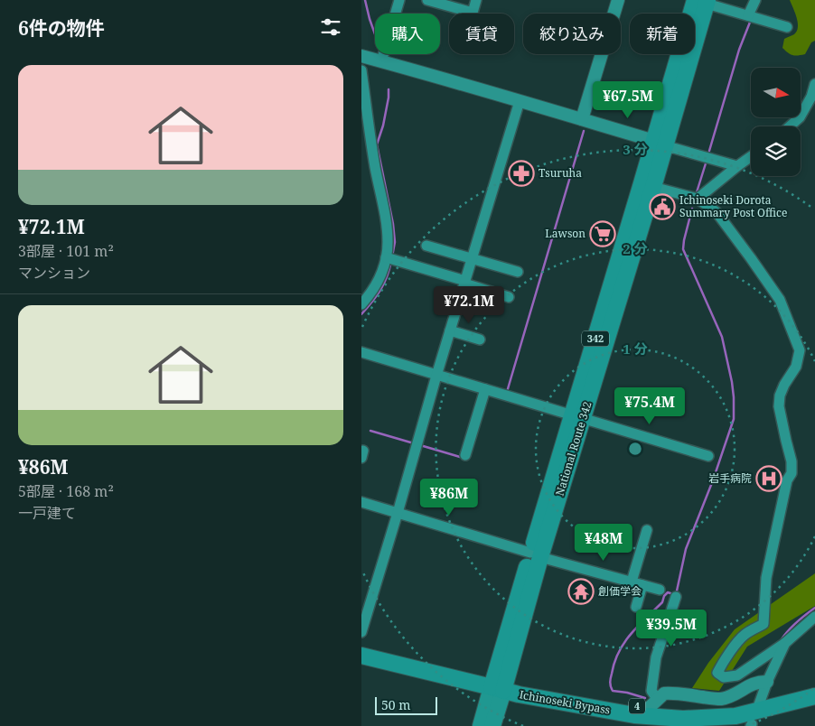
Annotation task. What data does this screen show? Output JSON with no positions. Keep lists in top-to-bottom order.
{
  "streets": {
    "highway": [
      "342",
      "National Route 342",
      "Ichinoseki Bypass",
      "4"
    ]
  },
  "crossings": [
    ["National Route 342", "Ichinoseki Bypass"]
  ],
  "places": {
    "pharmacy": ["Tsuruha"],
    "public building": ["Ichinoseki Dorota Summary Post Office"],
    "supermarket": ["Lawson"],
    "hospital": ["岩手病院"],
    "temple": ["創価学会"]
  },
  "scale_bar": "50 m",
  "north": "right",
  "page": {
    "heading": "6件の物件",
    "chip": [
      "購入",
      "賃貸",
      "絞り込み",
      "新着"
    ],
    "list": [
      {
        "name": "¥72.1M",
        "note": "3部屋 · 101 m² · マンション"
      },
      {
        "name": "¥86M",
        "note": "5部屋 · 168 m² · 一戸建て"
      }
    ],
    "price": [
      "¥67.5M",
      "¥72.1M",
      "¥75.4M",
      "¥86M",
      "¥48M",
      "¥39.5M"
    ],
    "scale": "50 m"
  },
  "rings": ["3 分", "2 分", "1 分"]
}
